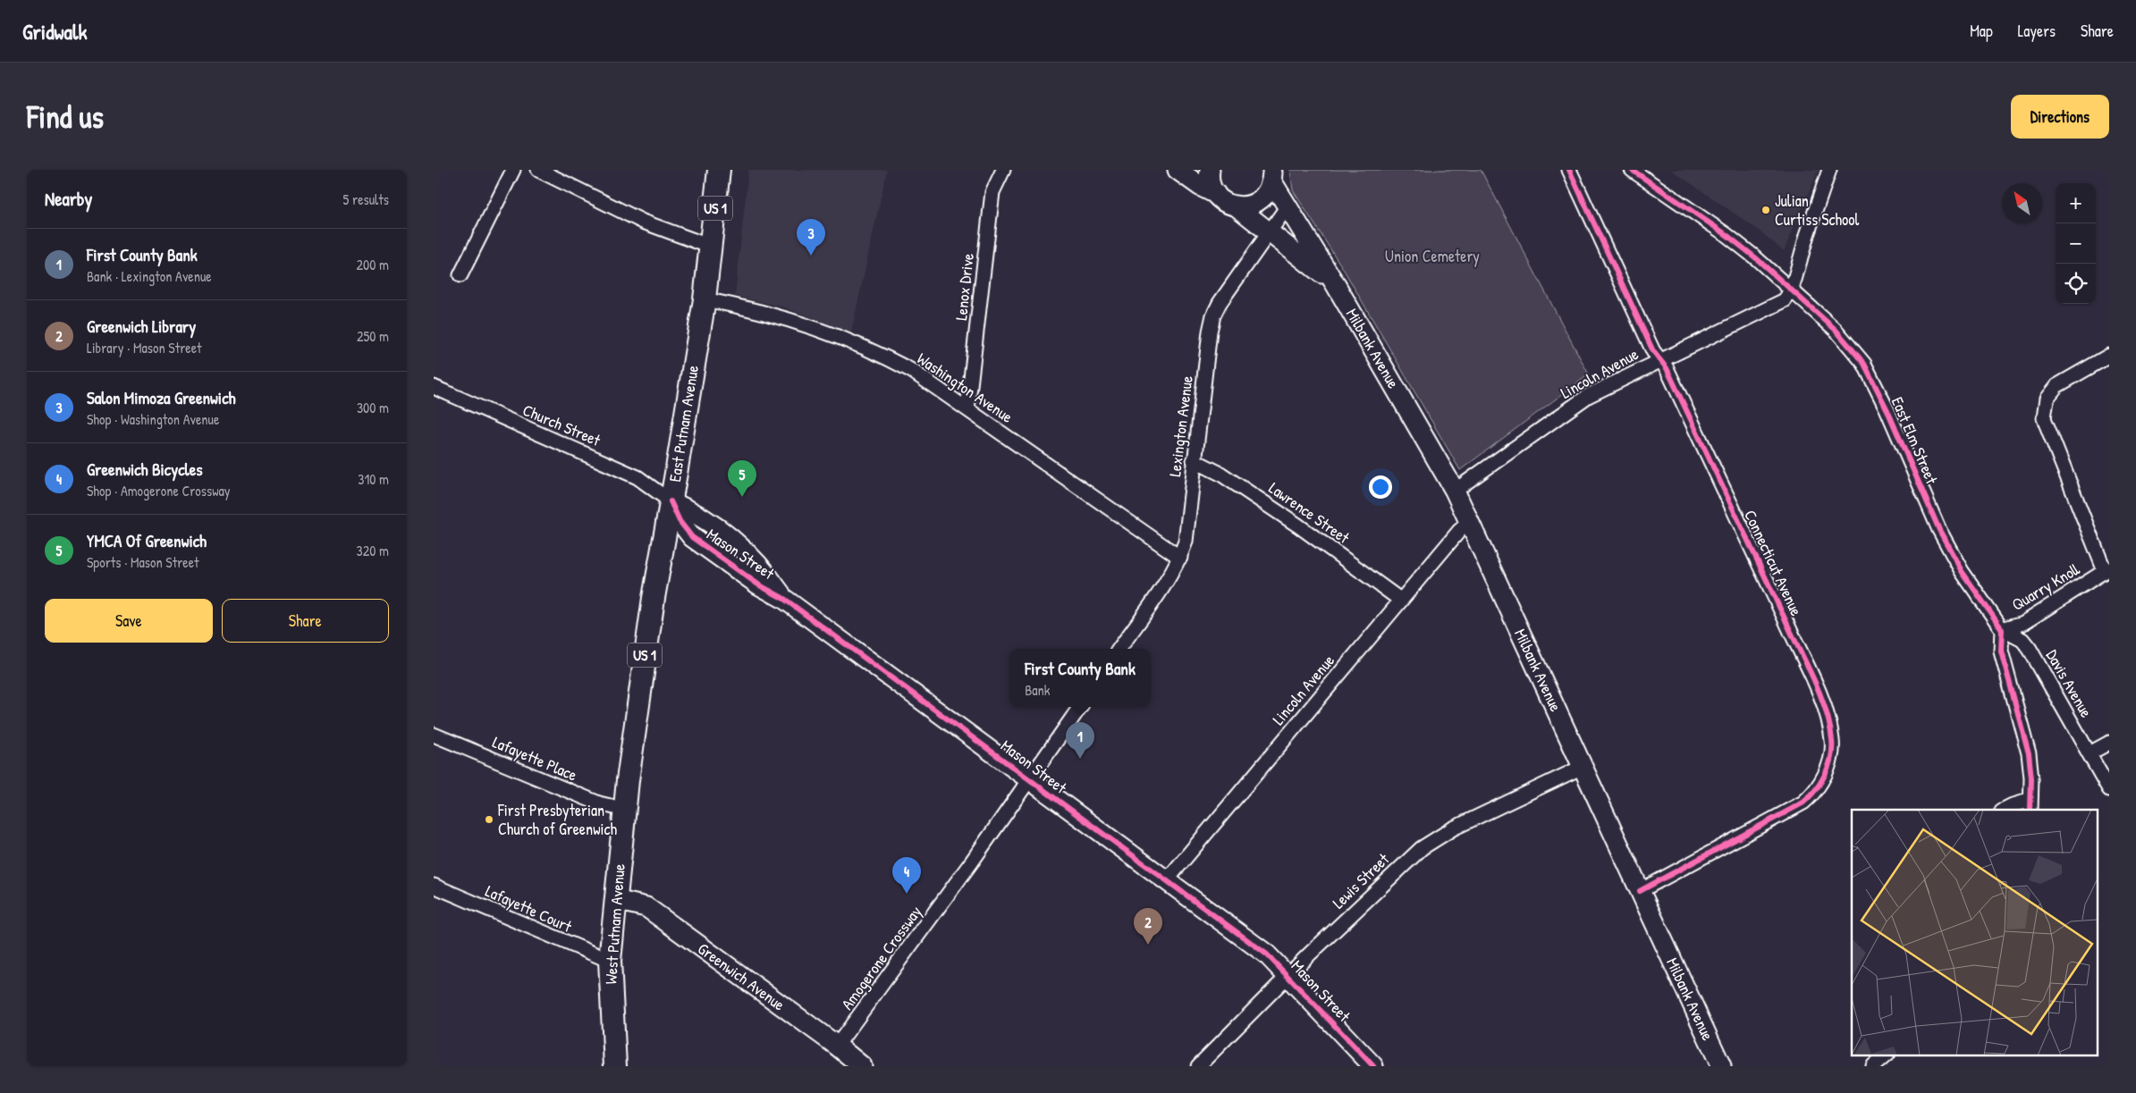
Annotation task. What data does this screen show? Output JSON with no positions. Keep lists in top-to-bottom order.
{
  "streets": {
    "main road": [
      "US 1",
      "Milbank Avenue",
      "East Putnam Avenue",
      "Mason Street",
      "West Putnam Avenue",
      "Greenwich Avenue"
    ],
    "street": [
      "Lenox Drive",
      "Lincoln Avenue",
      "Washington Avenue",
      "Church Street",
      "Lexington Avenue",
      "East Elm Street",
      "Lawrence Street",
      "Connecticut Avenue",
      "Quarry Knoll",
      "Davis Avenue",
      "Lafayette Place",
      "Lewis Street",
      "Lafayette Court",
      "Amogerone Crossway"
    ]
  },
  "crossings": [
    ["Lenox Drive", "Washington Avenue"],
    ["Milbank Avenue", "Lincoln Avenue"],
    ["Milbank Avenue", "Lexington Avenue"],
    ["Milbank Avenue", "Connecticut Avenue"],
    ["Milbank Avenue", "Lewis Street"],
    ["Lincoln Avenue", "East Elm Street"],
    ["Lincoln Avenue", "Lawrence Street"],
    ["Lincoln Avenue", "Mason Street"],
    ["Lincoln Avenue", "Connecticut Avenue"],
    ["Washington Avenue", "East Putnam Avenue"],
    ["Washington Avenue", "Lexington Avenue"],
    ["East Putnam Avenue", "Church Street"],
    ["East Putnam Avenue", "Mason Street"],
    ["East Putnam Avenue", "Lafayette Place"],
    ["East Putnam Avenue", "West Putnam Avenue"],
    ["Church Street", "Mason Street"],
    ["Lexington Avenue", "Lawrence Street"],
    ["East Elm Street", "Quarry Knoll"],
    ["East Elm Street", "Davis Avenue"],
    ["Mason Street", "Lewis Street"],
    ["Mason Street", "Amogerone Crossway"],
    ["Quarry Knoll", "Davis Avenue"],
    ["Lafayette Place", "West Putnam Avenue"],
    ["Lafayette Court", "West Putnam Avenue"],
    ["West Putnam Avenue", "Greenwich Avenue"],
    ["Amogerone Crossway", "Greenwich Avenue"]
  ],
  "parks": ["Union Cemetery"],
  "places": ["Julian Curtiss School", "First Presbyterian Church of Greenwich"],
  "north": "top left",
  "page": {
    "header": "Gridwalk",
    "nav": ["Map", "Layers", "Share"],
    "buttons": [
      "Directions",
      ["Save", "Share"]
    ],
    "title": "Find us",
    "heading": ["Nearby", "5 results"],
    "map_buttons": ["+", "−"],
    "pins": [
      "3",
      "5",
      "1",
      "4",
      "2"
    ],
    "list": [
      {
        "mark": "1",
        "name": "First County Bank",
        "note": "Bank · Lexington Avenue",
        "value": "200 m"
      },
      {
        "mark": "2",
        "name": "Greenwich Library",
        "note": "Library · Mason Street",
        "value": "250 m"
      },
      {
        "mark": "3",
        "name": "Salon Mimoza Greenwich",
        "note": "Shop · Washington Avenue",
        "value": "300 m"
      },
      {
        "mark": "4",
        "name": "Greenwich Bicycles",
        "note": "Shop · Amogerone Crossway",
        "value": "310 m"
      },
      {
        "mark": "5",
        "name": "YMCA Of Greenwich",
        "note": "Sports · Mason Street",
        "value": "320 m"
      }
    ],
    "popup": ["First County Bank", "Bank"]
  }
}
